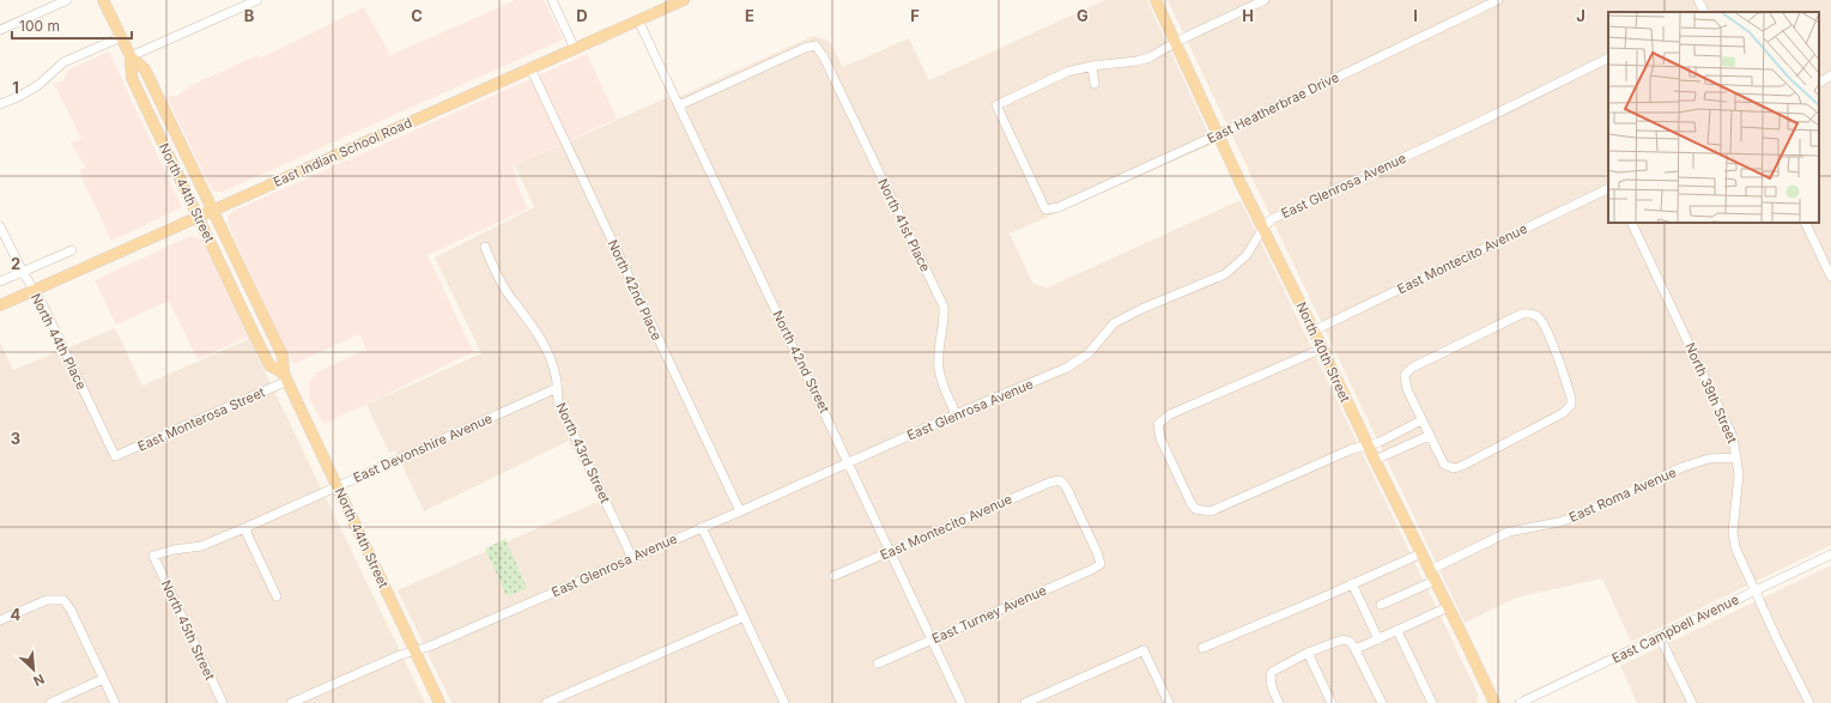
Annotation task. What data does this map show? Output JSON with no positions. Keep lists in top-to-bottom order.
{
  "streets": {
    "main road": ["East Indian School Road", "North 44th Street", "North 40th Street"],
    "street": [
      "East Heatherbrae Drive",
      "East Glenrosa Avenue",
      "North 41st Place",
      "East Montecito Avenue",
      "North 42nd Place",
      "North 44th Place",
      "North 42nd Street",
      "North 39th Street",
      "East Monterosa Street",
      "East Devonshire Avenue",
      "North 43rd Street",
      "East Roma Avenue",
      "East Turney Avenue",
      "East Campbell Avenue",
      "North 45th Street"
    ]
  },
  "crossings": [
    ["East Heatherbrae Drive", "North 40th Street"],
    ["East Indian School Road", "North 44th Street"],
    ["East Indian School Road", "North 42nd Place"],
    ["East Indian School Road", "North 44th Place"],
    ["East Indian School Road", "North 42nd Street"],
    ["East Glenrosa Avenue", "North 44th Street"],
    ["East Glenrosa Avenue", "North 41st Place"],
    ["East Glenrosa Avenue", "North 42nd Place"],
    ["East Glenrosa Avenue", "North 40th Street"],
    ["East Glenrosa Avenue", "North 42nd Street"],
    ["East Glenrosa Avenue", "North 43rd Street"],
    ["North 44th Street", "East Monterosa Street"],
    ["North 44th Street", "East Devonshire Avenue"],
    ["North 41st Place", "North 42nd Street"],
    ["East Montecito Avenue", "North 40th Street"],
    ["East Montecito Avenue", "North 42nd Street"],
    ["East Montecito Avenue", "East Turney Avenue"],
    ["North 44th Place", "East Monterosa Street"],
    ["North 40th Street", "East Roma Avenue"],
    ["North 42nd Street", "East Turney Avenue"],
    ["North 39th Street", "East Roma Avenue"],
    ["North 39th Street", "East Campbell Avenue"],
    ["East Devonshire Avenue", "North 43rd Street"],
    ["East Devonshire Avenue", "North 45th Street"]
  ],
  "scale_bar": "100 m",
  "north": "bottom right",
  "grid": {
    "columns": [
      "B",
      "C",
      "D",
      "E",
      "F",
      "G",
      "H",
      "I",
      "J"
    ],
    "rows": [
      "1",
      "2",
      "3",
      "4"
    ]
  }
}
